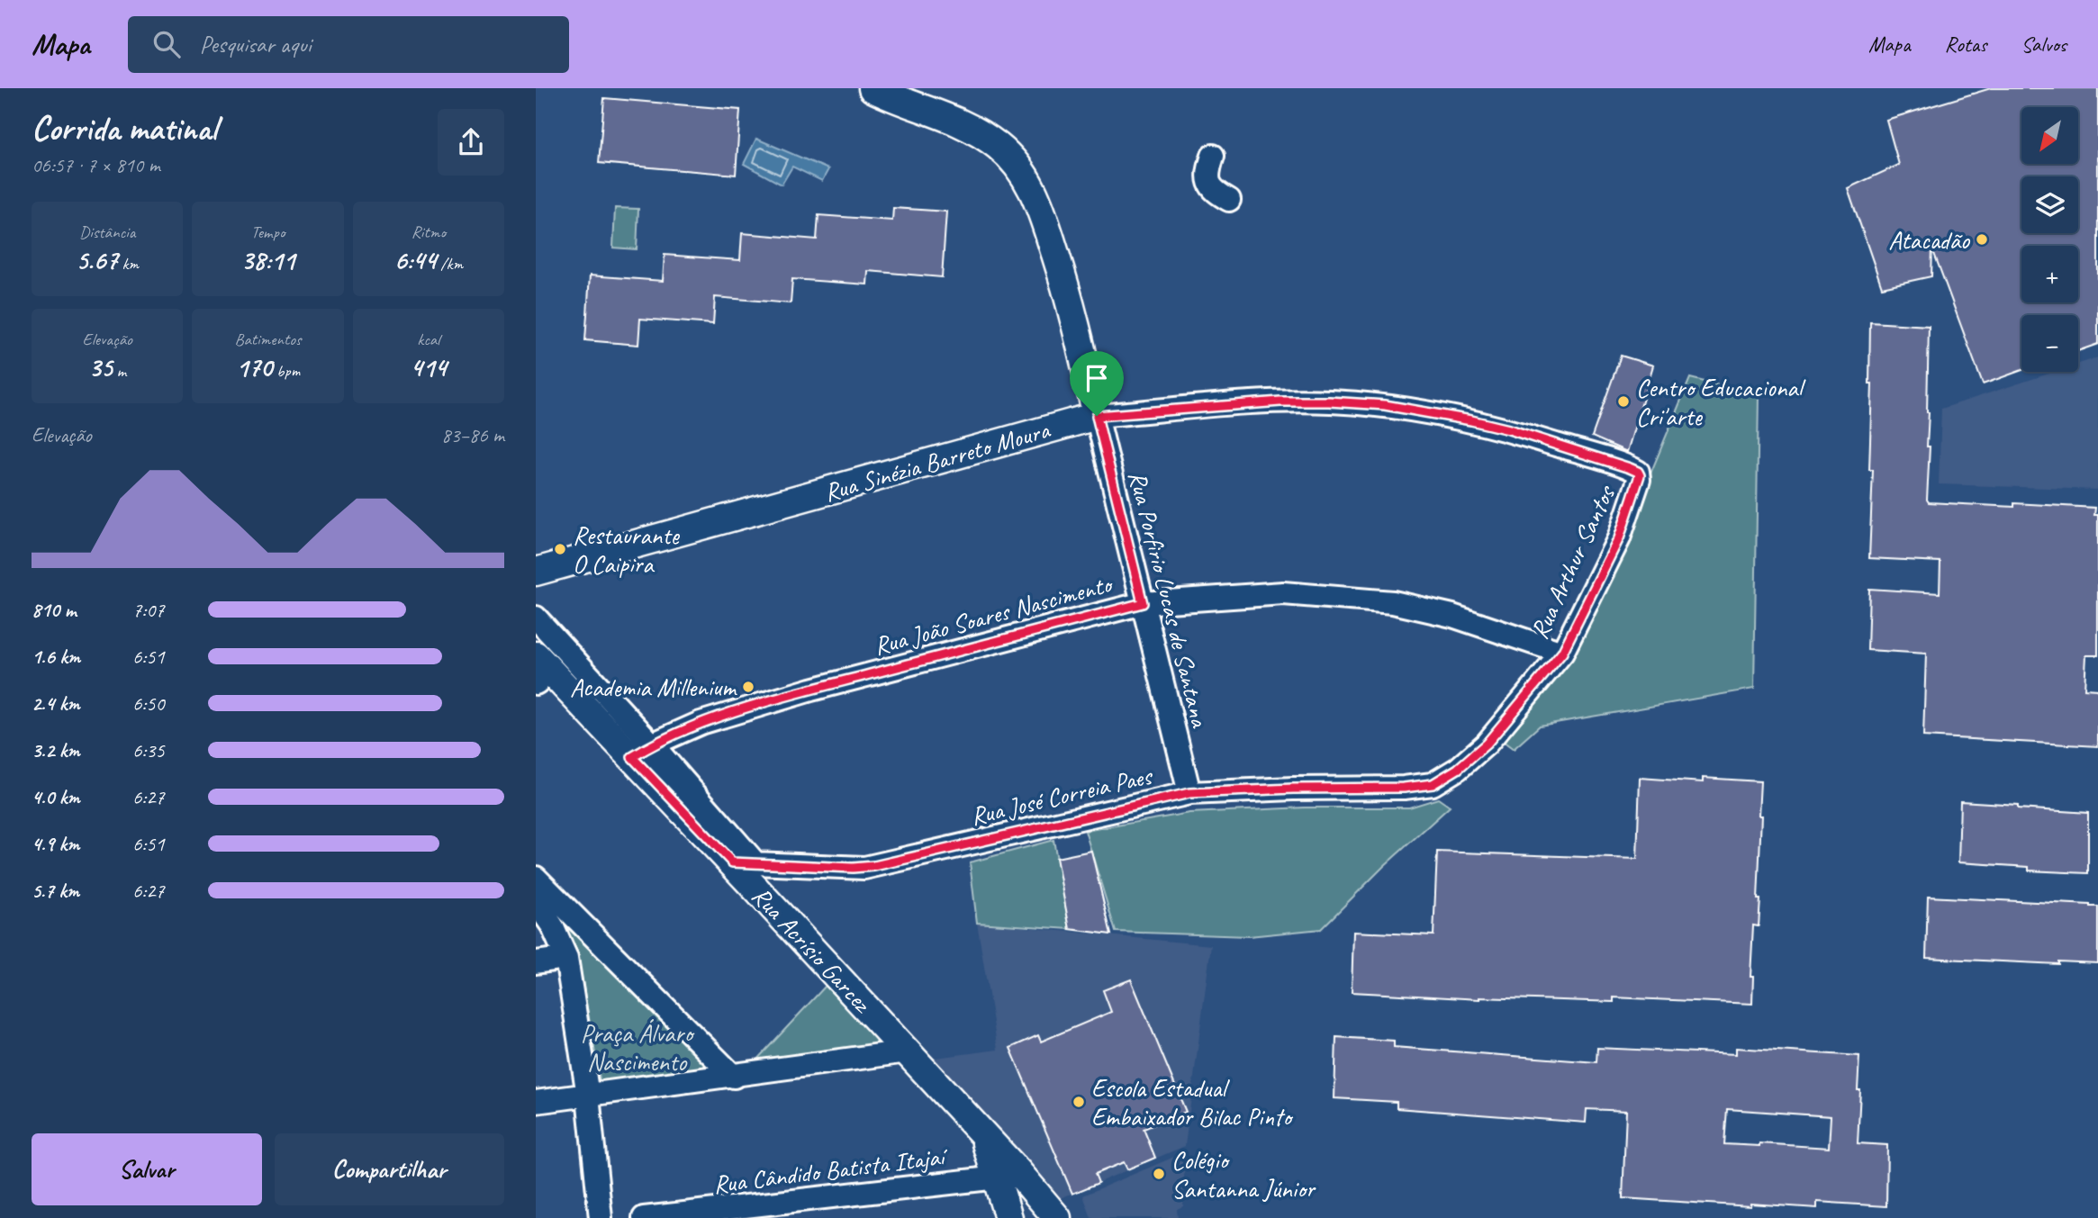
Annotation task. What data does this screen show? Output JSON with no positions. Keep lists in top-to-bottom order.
{
  "streets": {
    "street": [
      "Rua Sinézia Barreto Moura",
      "Rua Arthur Santos",
      "Rua Porfirio Lucas de Santana",
      "Rua João Soares Nascimento",
      "Rua José Correia Paes",
      "Rua Acrísio Garcez",
      "Rua Cândido Batista Itajaí"
    ]
  },
  "crossings": [
    ["Rua Sinézia Barreto Moura", "Rua Arthur Santos"],
    ["Rua Sinézia Barreto Moura", "Rua Porfirio Lucas de Santana"],
    ["Rua Arthur Santos", "Rua João Soares Nascimento"],
    ["Rua Arthur Santos", "Rua José Correia Paes"],
    ["Rua Porfirio Lucas de Santana", "Rua João Soares Nascimento"],
    ["Rua Porfirio Lucas de Santana", "Rua José Correia Paes"],
    ["Rua João Soares Nascimento", "Rua Acrísio Garcez"],
    ["Rua José Correia Paes", "Rua Acrísio Garcez"],
    ["Rua Acrísio Garcez", "Rua Cândido Batista Itajaí"]
  ],
  "parks": ["Praça Álvaro Nascimento"],
  "places": [
    "Atacadão",
    "Centro Educacional Cri'arte",
    "Restaurante O Caipira",
    "Academia Millenium",
    "Escola Estadual Embaixador Bilac Pinto",
    "Colégio Santanna Júnior"
  ],
  "north": "bottom left",
  "page": {
    "header": "Mapa",
    "search": "Pesquisar aqui",
    "nav": ["Mapa", "Rotas", "Salvos"],
    "heading": ["Corrida matinal", "06:57 · 7 × 810 m"],
    "map_buttons": ["+", "−"],
    "stats": [
      ["Distância", "5.67 km"],
      ["Tempo", "38:11"],
      ["Ritmo", "6:44 /km"],
      ["Elevação", "35 m"],
      ["Batimentos", "170 bpm"],
      ["kcal", "414"]
    ],
    "chart": ["Elevação", "83–86 m"],
    "list": [
      {
        "name": "810 m",
        "note": "7:07"
      },
      {
        "name": "1.6 km",
        "note": "6:51"
      },
      {
        "name": "2.4 km",
        "note": "6:50"
      },
      {
        "name": "3.2 km",
        "note": "6:35"
      },
      {
        "name": "4.0 km",
        "note": "6:27"
      },
      {
        "name": "4.9 km",
        "note": "6:51"
      },
      {
        "name": "5.7 km",
        "note": "6:27"
      }
    ],
    "buttons": ["Salvar", "Compartilhar"]
  }
}
